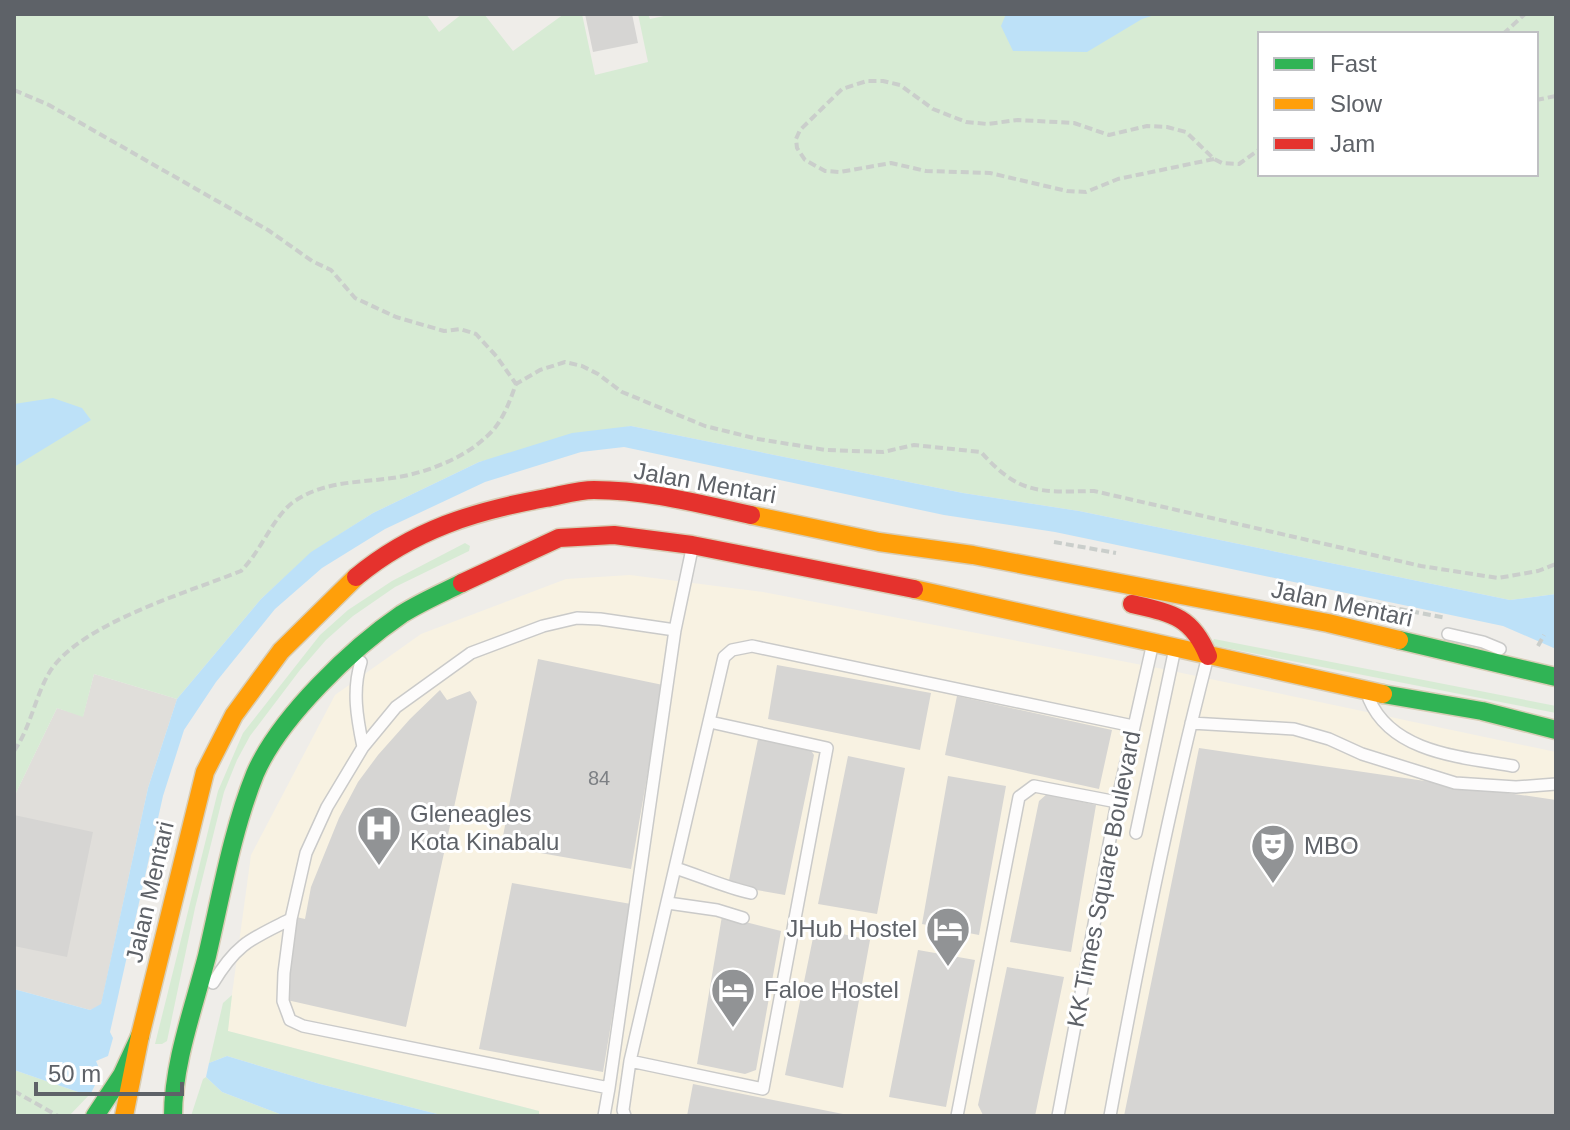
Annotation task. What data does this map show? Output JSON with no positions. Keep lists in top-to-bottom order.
{
  "streets": {
    "main road": ["Jalan Mentari"],
    "lane": ["KK Times Square Boulevard"]
  },
  "places": {
    "hospital": ["Gleneagles Kota Kinabalu"],
    "theatre": ["MBO"],
    "hotel": ["JHub Hostel", "Faloe Hostel"]
  },
  "house_numbers": ["84"],
  "legend": ["Fast", "Slow", "Jam"],
  "scale_bar": "50 m"
}
